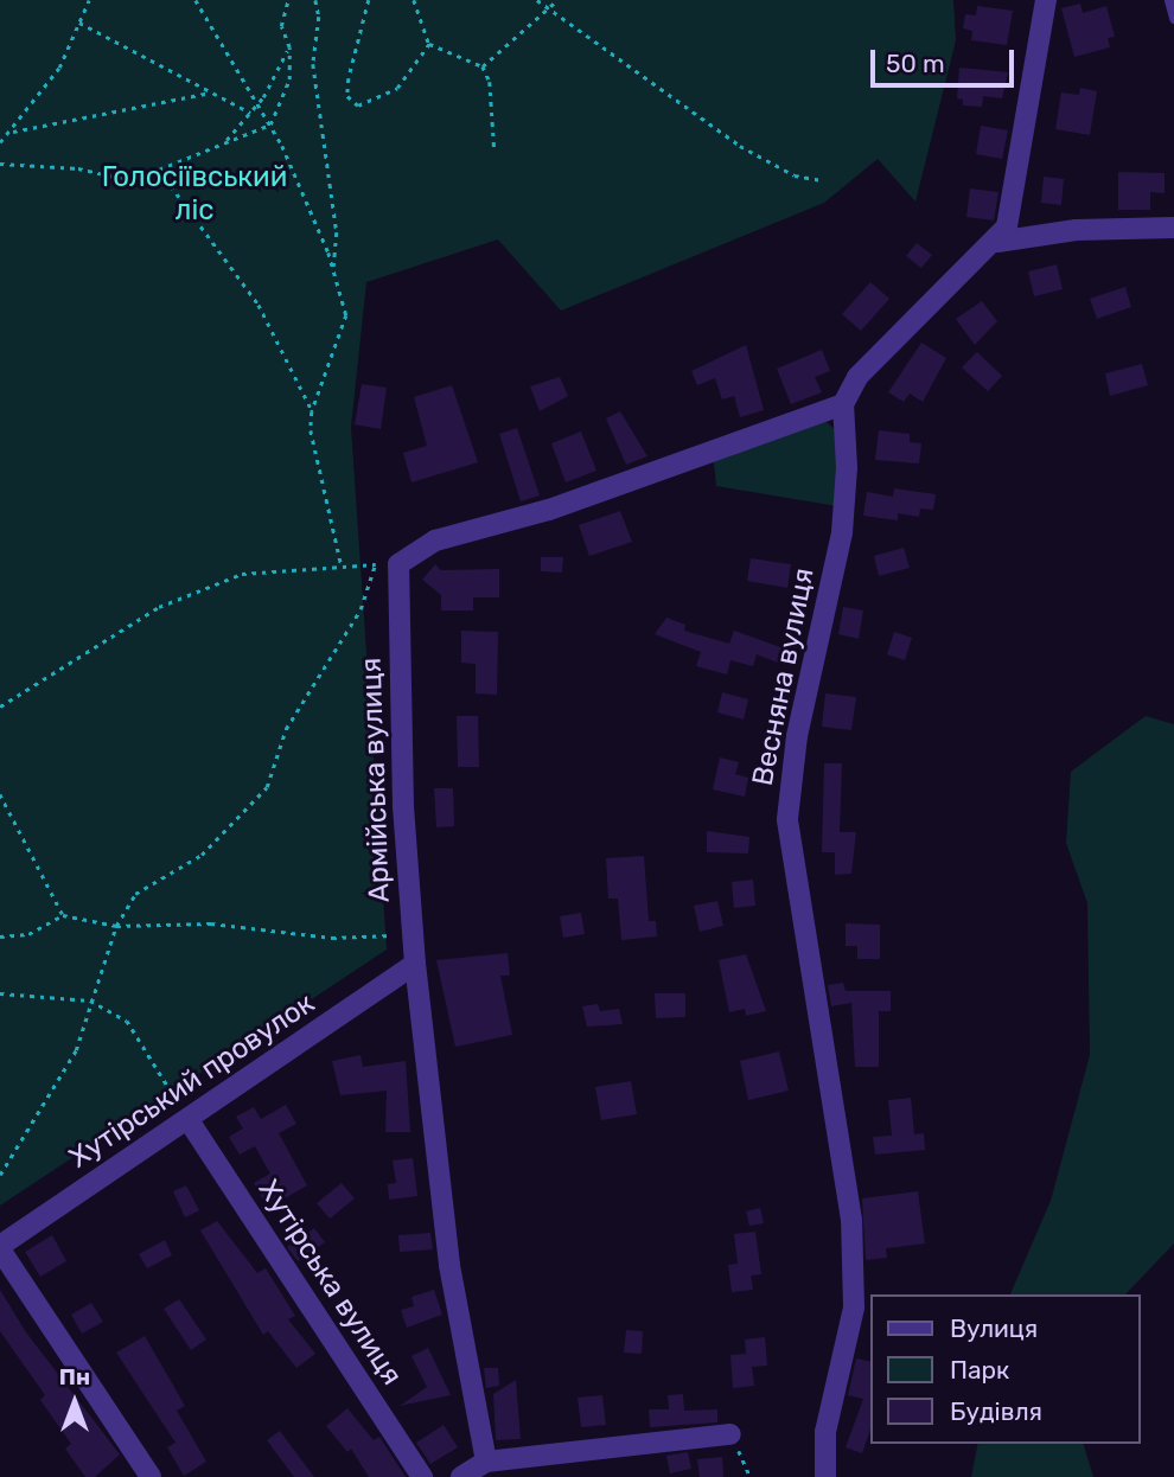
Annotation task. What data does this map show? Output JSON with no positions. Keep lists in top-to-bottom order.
{
  "streets": {
    "street": [
      "Весняна вулиця",
      "Армійська вулиця",
      "Хутірський провулок",
      "Хутірська вулиця"
    ]
  },
  "crossings": [
    ["Армійська вулиця", "Хутірський провулок"],
    ["Хутірський провулок", "Хутірська вулиця"]
  ],
  "parks": ["Голосіївський ліс"],
  "legend": ["Вулиця", "Парк", "Будівля"],
  "scale_bar": "50 m",
  "north": "top"
}
